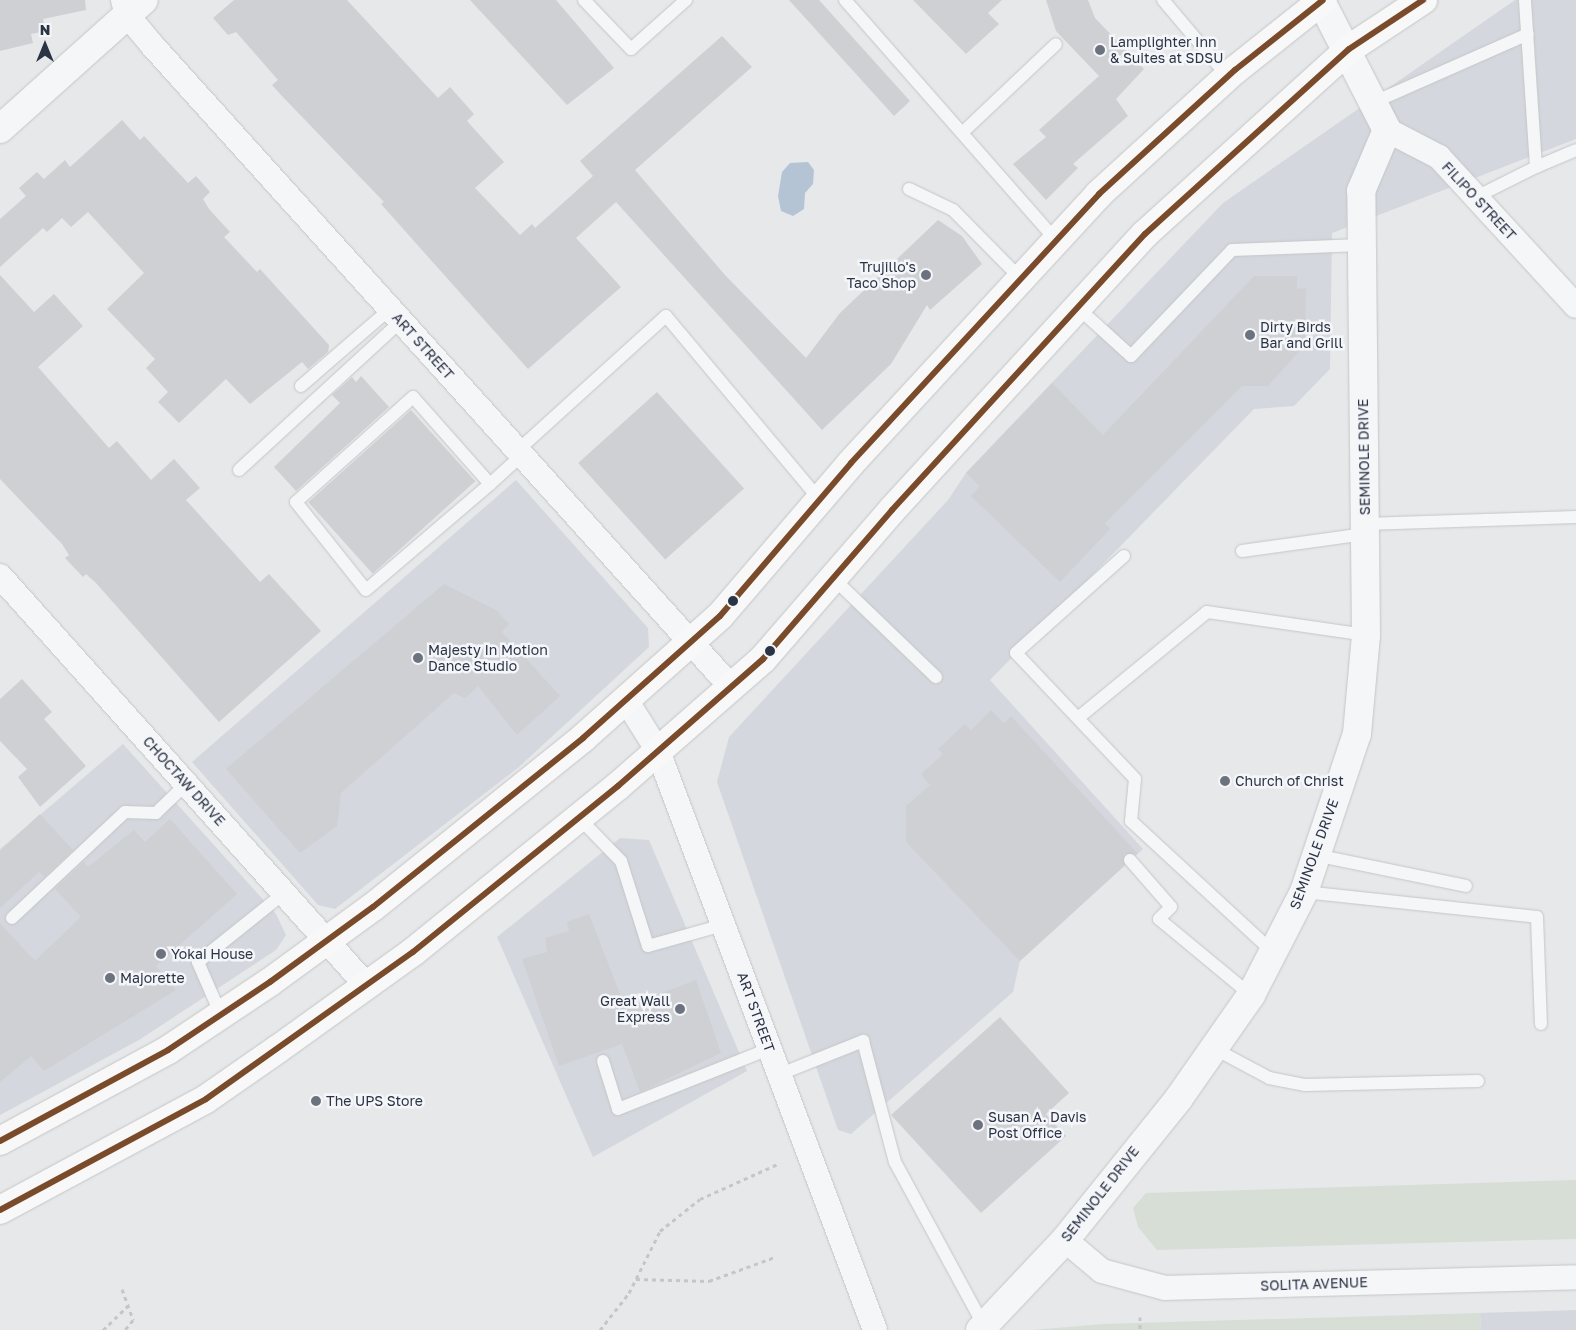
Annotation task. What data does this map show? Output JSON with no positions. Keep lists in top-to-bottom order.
{
  "streets": {
    "street": [
      "FILIPO STREET",
      "ART STREET",
      "SEMINOLE DRIVE",
      "CHOCTAW DRIVE",
      "SOLITA AVENUE"
    ]
  },
  "crossings": [
    ["FILIPO STREET", "SEMINOLE DRIVE"],
    ["SEMINOLE DRIVE", "SOLITA AVENUE"]
  ],
  "places": [
    "Lamplighter Inn & Suites at SDSU",
    "Trujillo's Taco Shop",
    "Dirty Birds Bar and Grill",
    "Majesty In Motion Dance Studio",
    "Church of Christ",
    "Yokai House",
    "Majorette",
    "Great Wall Express",
    "The UPS Store",
    "Susan A. Davis Post Office"
  ],
  "north": "top"
}
